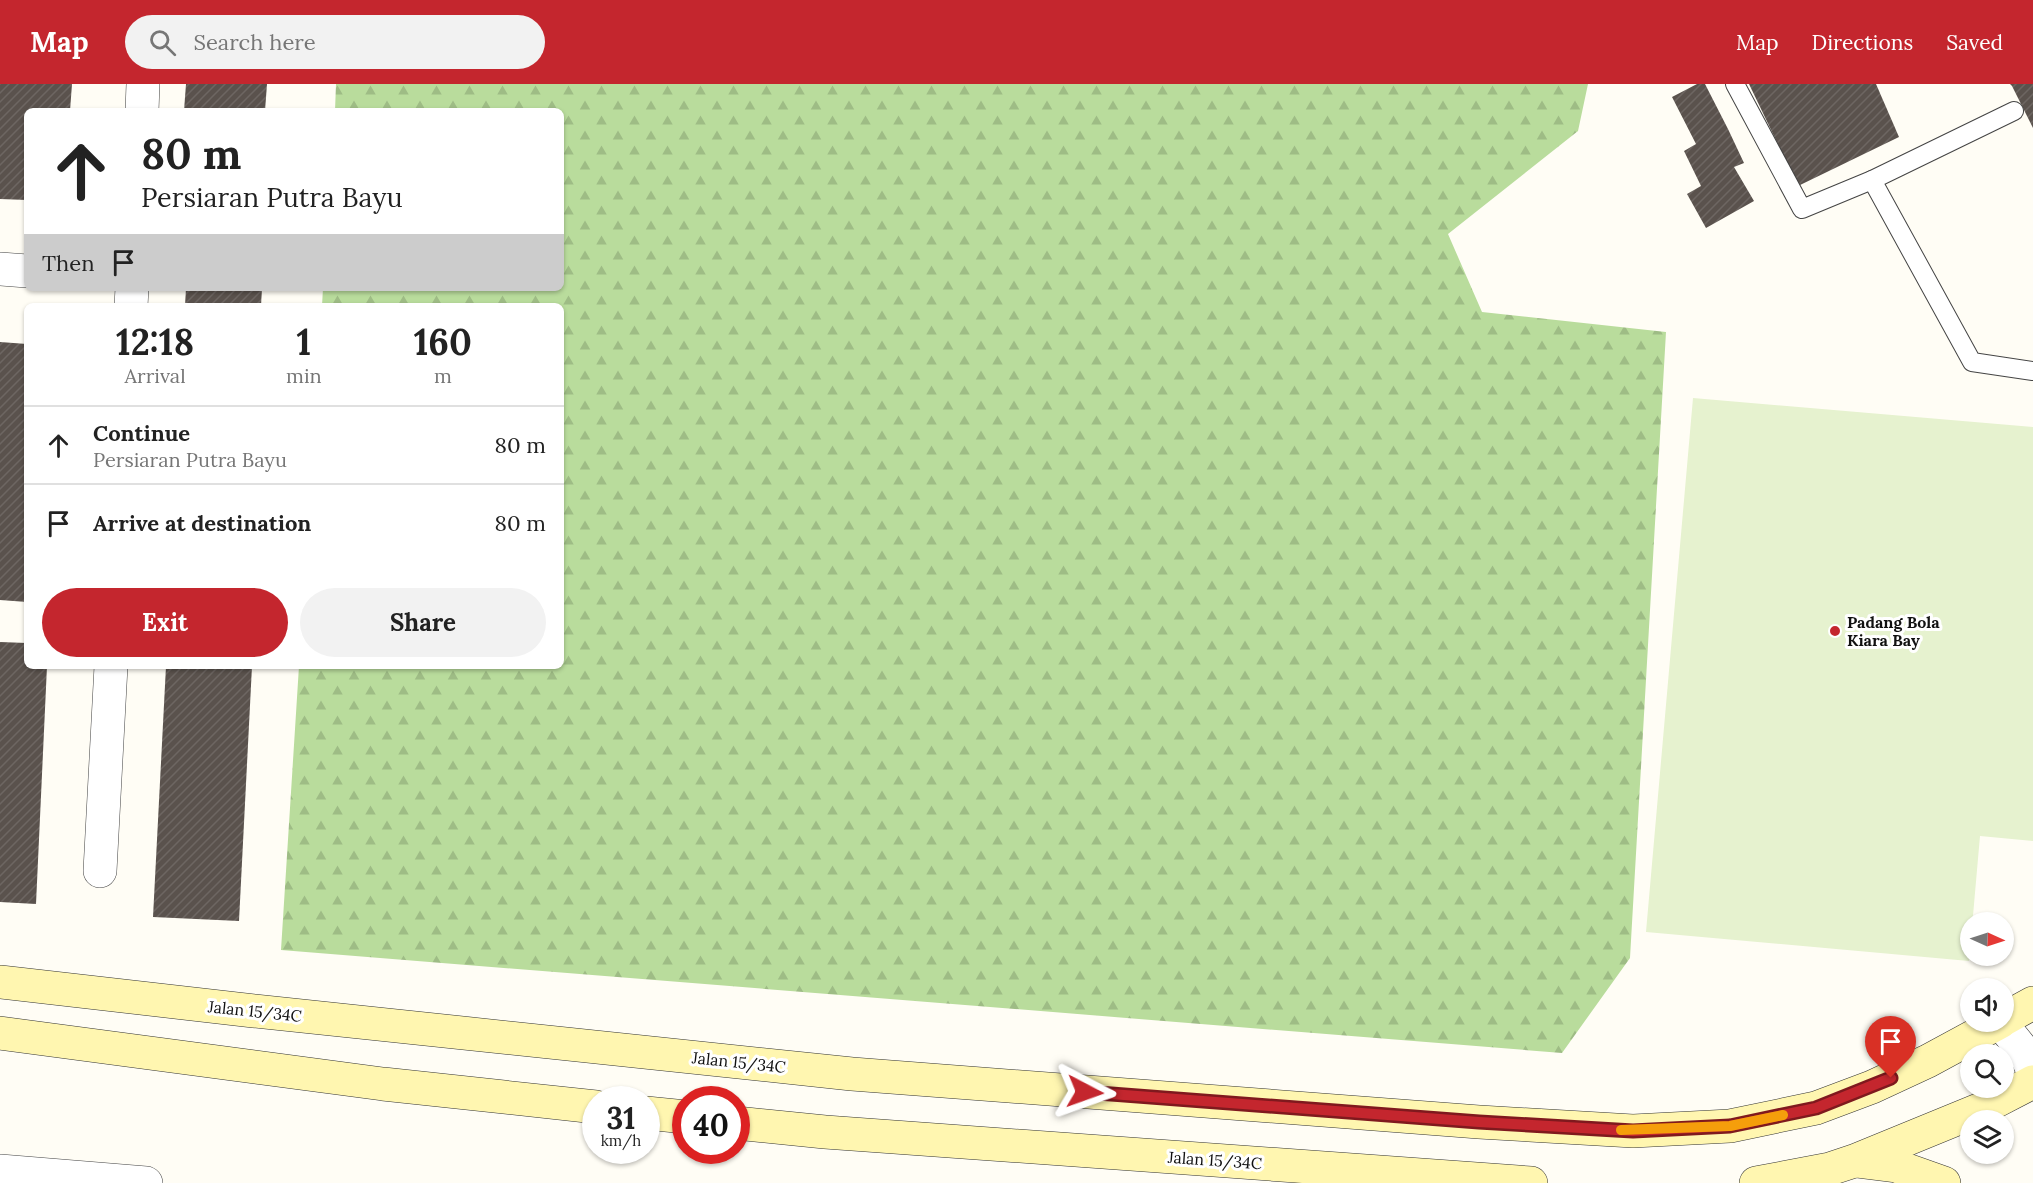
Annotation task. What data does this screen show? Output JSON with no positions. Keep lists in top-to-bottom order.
{
  "streets": {
    "street": ["Jalan 15/34C"]
  },
  "places": ["Padang Bola Kiara Bay"],
  "north": "right",
  "page": {
    "header": "Map",
    "search": "Search here",
    "nav": ["Map", "Directions", "Saved"],
    "turn": ["80 m", "Persiaran Putra Bayu"],
    "then": "Then",
    "eta": [
      "12:18",
      "Arrival",
      "1",
      "min",
      "160",
      "m"
    ],
    "list": [
      {
        "name": "Continue",
        "note": "Persiaran Putra Bayu",
        "value": "80 m"
      },
      {
        "name": "Arrive at destination",
        "value": "80 m"
      }
    ],
    "buttons": ["Exit", "Share"],
    "speed": "31 km/h",
    "limit": "40"
  }
}
